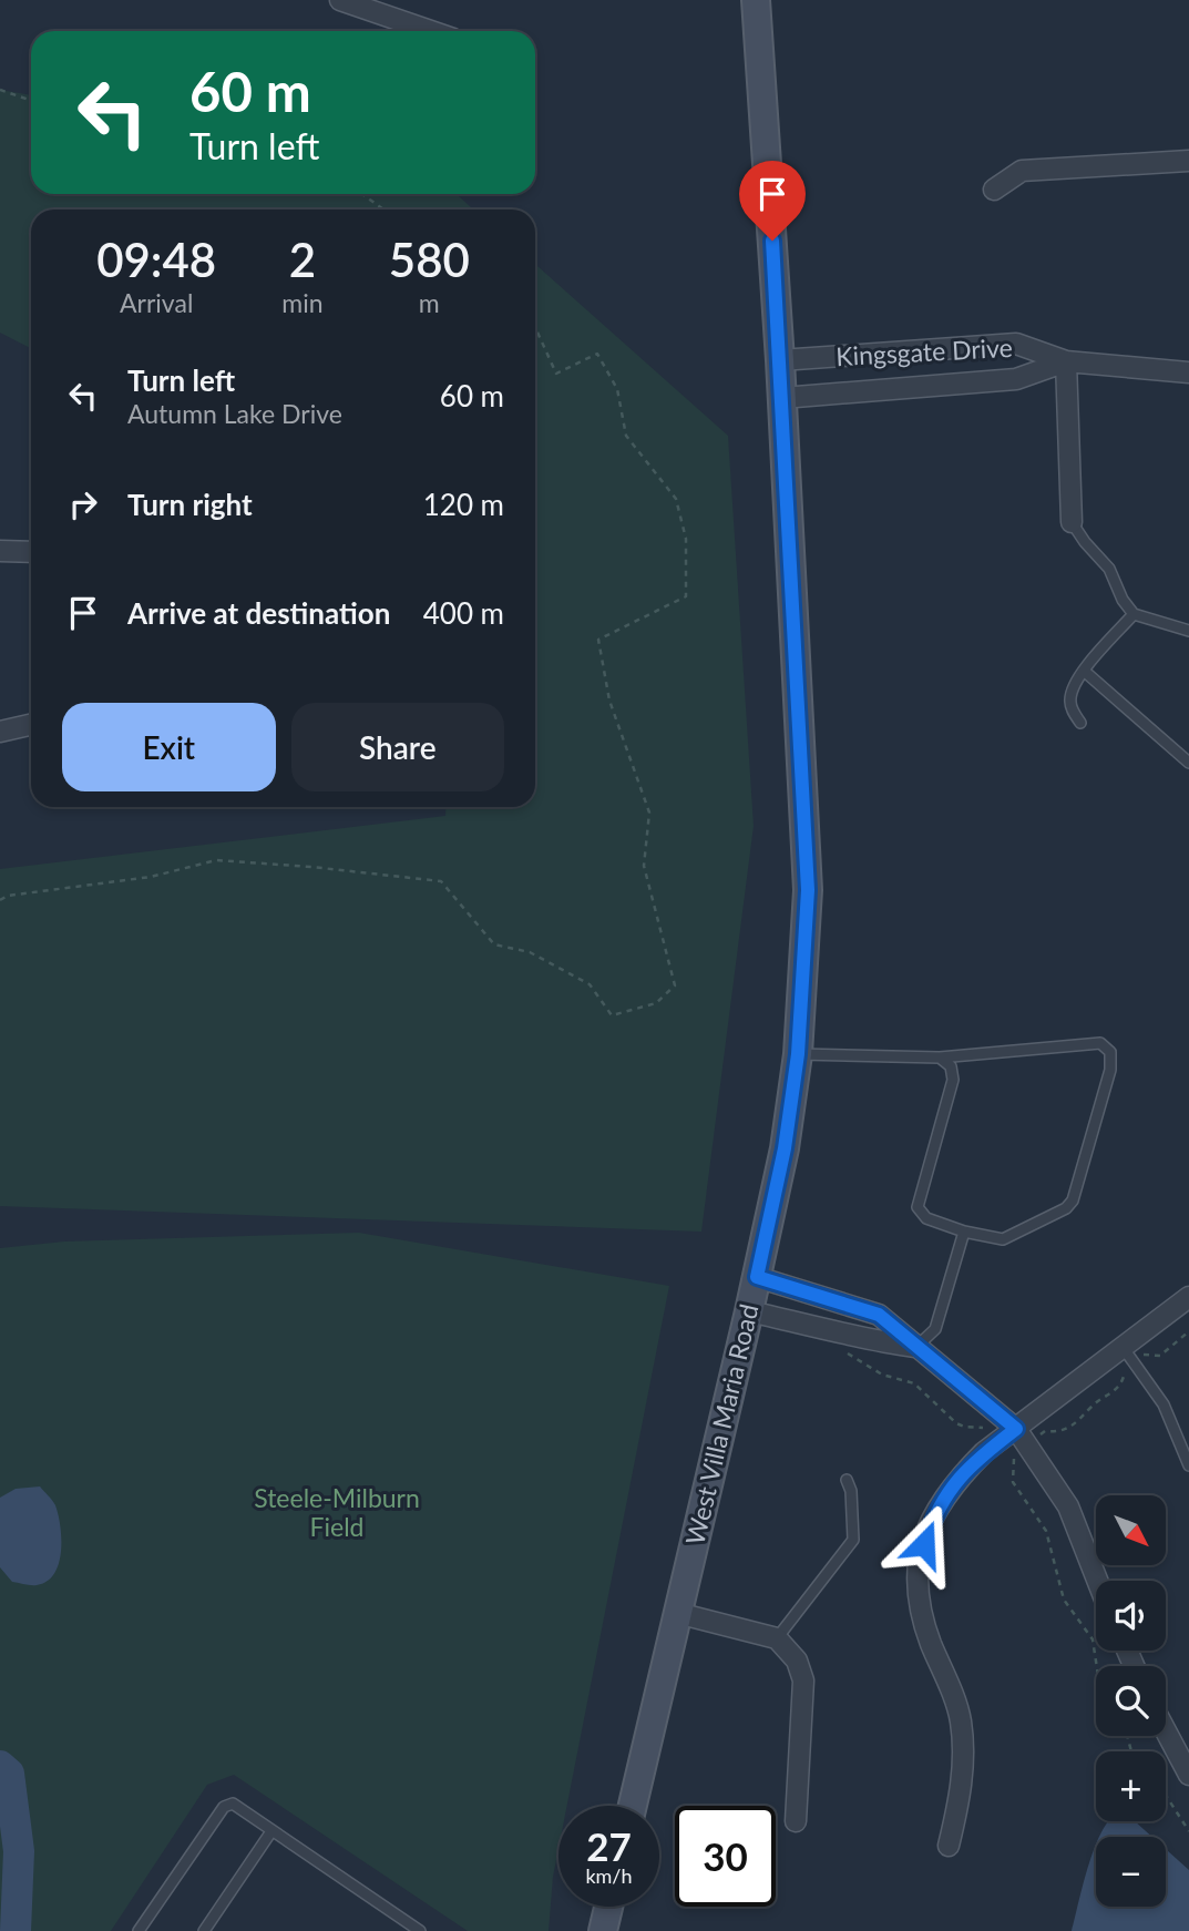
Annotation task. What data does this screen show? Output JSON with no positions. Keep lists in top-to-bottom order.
{
  "streets": {
    "main road": ["West Villa Maria Road"],
    "street": ["Kingsgate Drive"]
  },
  "crossings": [
    ["Kingsgate Drive", "West Villa Maria Road"]
  ],
  "parks": ["Steele-Milburn Field"],
  "north": "bottom right",
  "page": {
    "turn": ["60 m", "Turn left"],
    "eta": [
      "09:48",
      "Arrival",
      "2",
      "min",
      "580",
      "m"
    ],
    "list": [
      {
        "name": "Turn left",
        "note": "Autumn Lake Drive",
        "value": "60 m"
      },
      {
        "name": "Turn right",
        "value": "120 m"
      },
      {
        "name": "Arrive at destination",
        "value": "400 m"
      }
    ],
    "buttons": ["Exit", "Share"],
    "map_buttons": ["+", "−"],
    "speed": "27 km/h",
    "limit": "30"
  }
}
